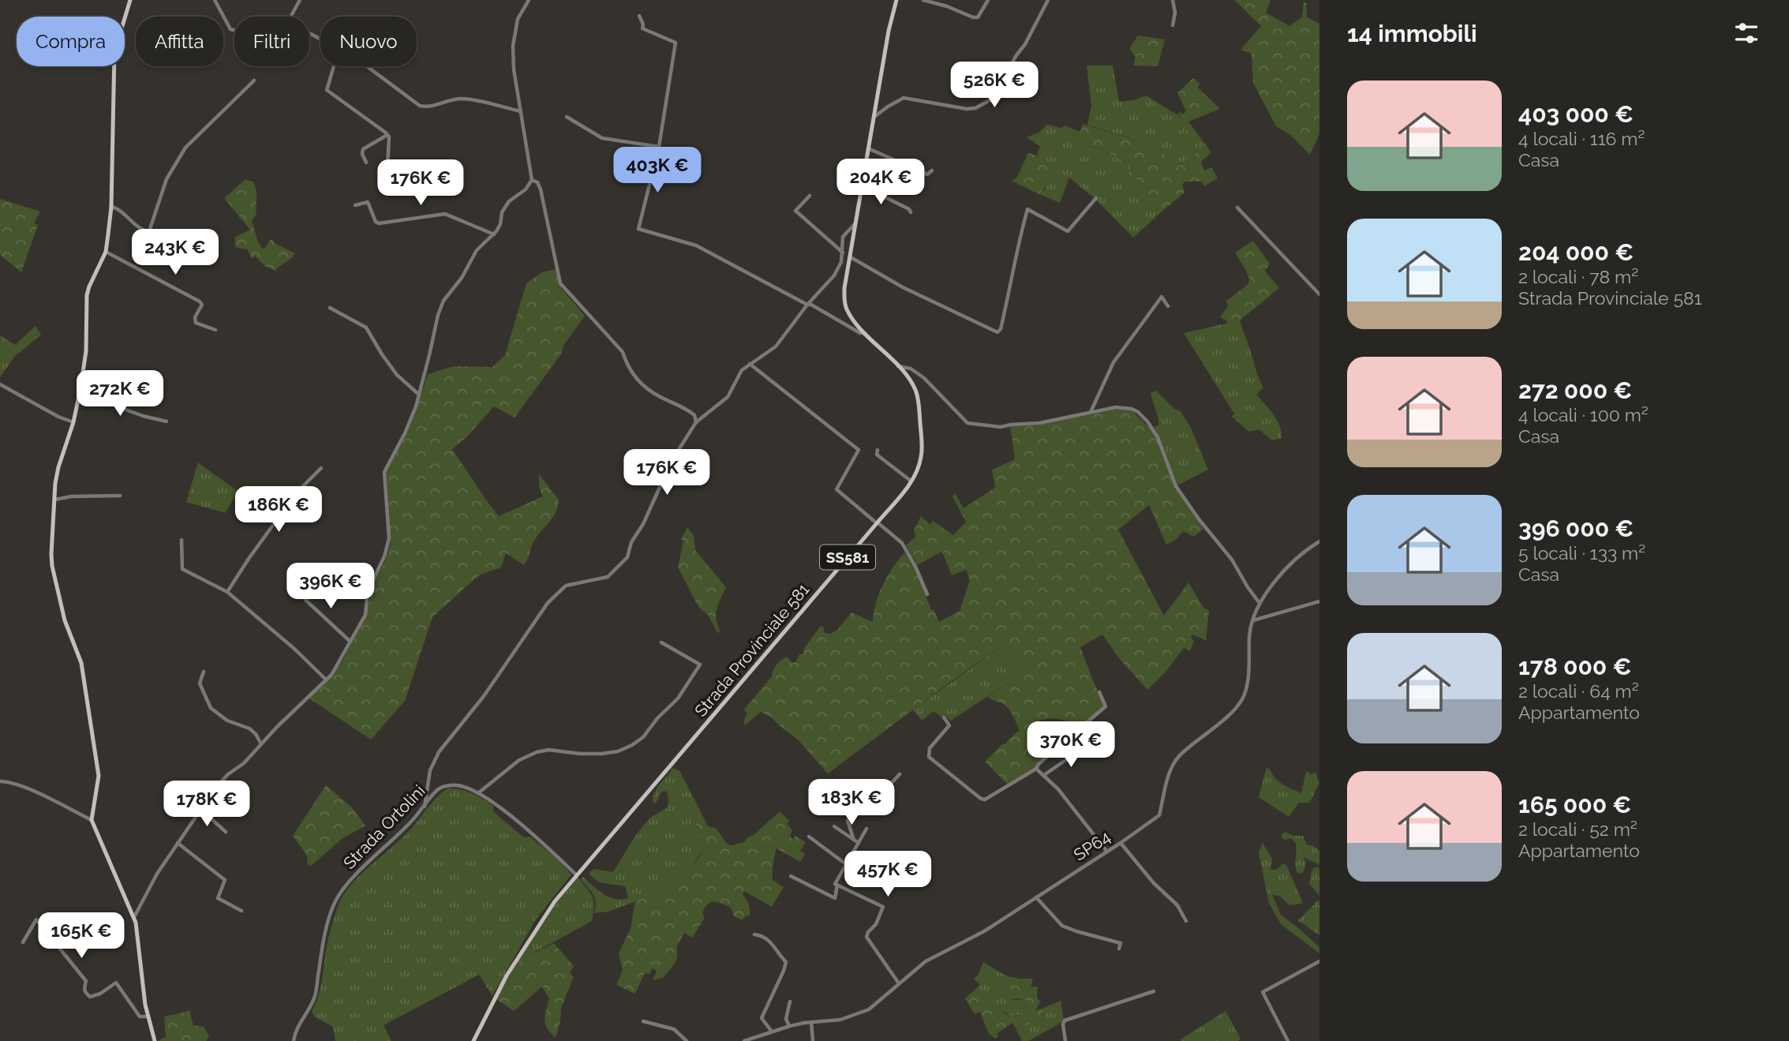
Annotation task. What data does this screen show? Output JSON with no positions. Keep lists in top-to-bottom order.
{
  "streets": {
    "main road": ["SS581", "Strada Provinciale 581"],
    "street": ["Strada Ortolini", "SP64"]
  },
  "crossings": [
    ["Strada Provinciale 581", "Strada Ortolini"]
  ],
  "page": {
    "heading": "14 immobili",
    "chip": [
      "Compra",
      "Affitta",
      "Filtri",
      "Nuovo"
    ],
    "price": [
      "526K €",
      "403K €",
      "204K €",
      "176K €",
      "243K €",
      "272K €",
      "176K €",
      "186K €",
      "396K €",
      "370K €",
      "183K €",
      "178K €",
      "457K €",
      "165K €"
    ],
    "list": [
      {
        "name": "403 000 €",
        "note": "4 locali · 116 m² · Casa"
      },
      {
        "name": "204 000 €",
        "note": "2 locali · 78 m² · Strada Provinciale 581"
      },
      {
        "name": "272 000 €",
        "note": "4 locali · 100 m² · Casa"
      },
      {
        "name": "396 000 €",
        "note": "5 locali · 133 m² · Casa"
      },
      {
        "name": "178 000 €",
        "note": "2 locali · 64 m² · Appartamento"
      },
      {
        "name": "165 000 €",
        "note": "2 locali · 52 m² · Appartamento"
      }
    ]
  }
}
